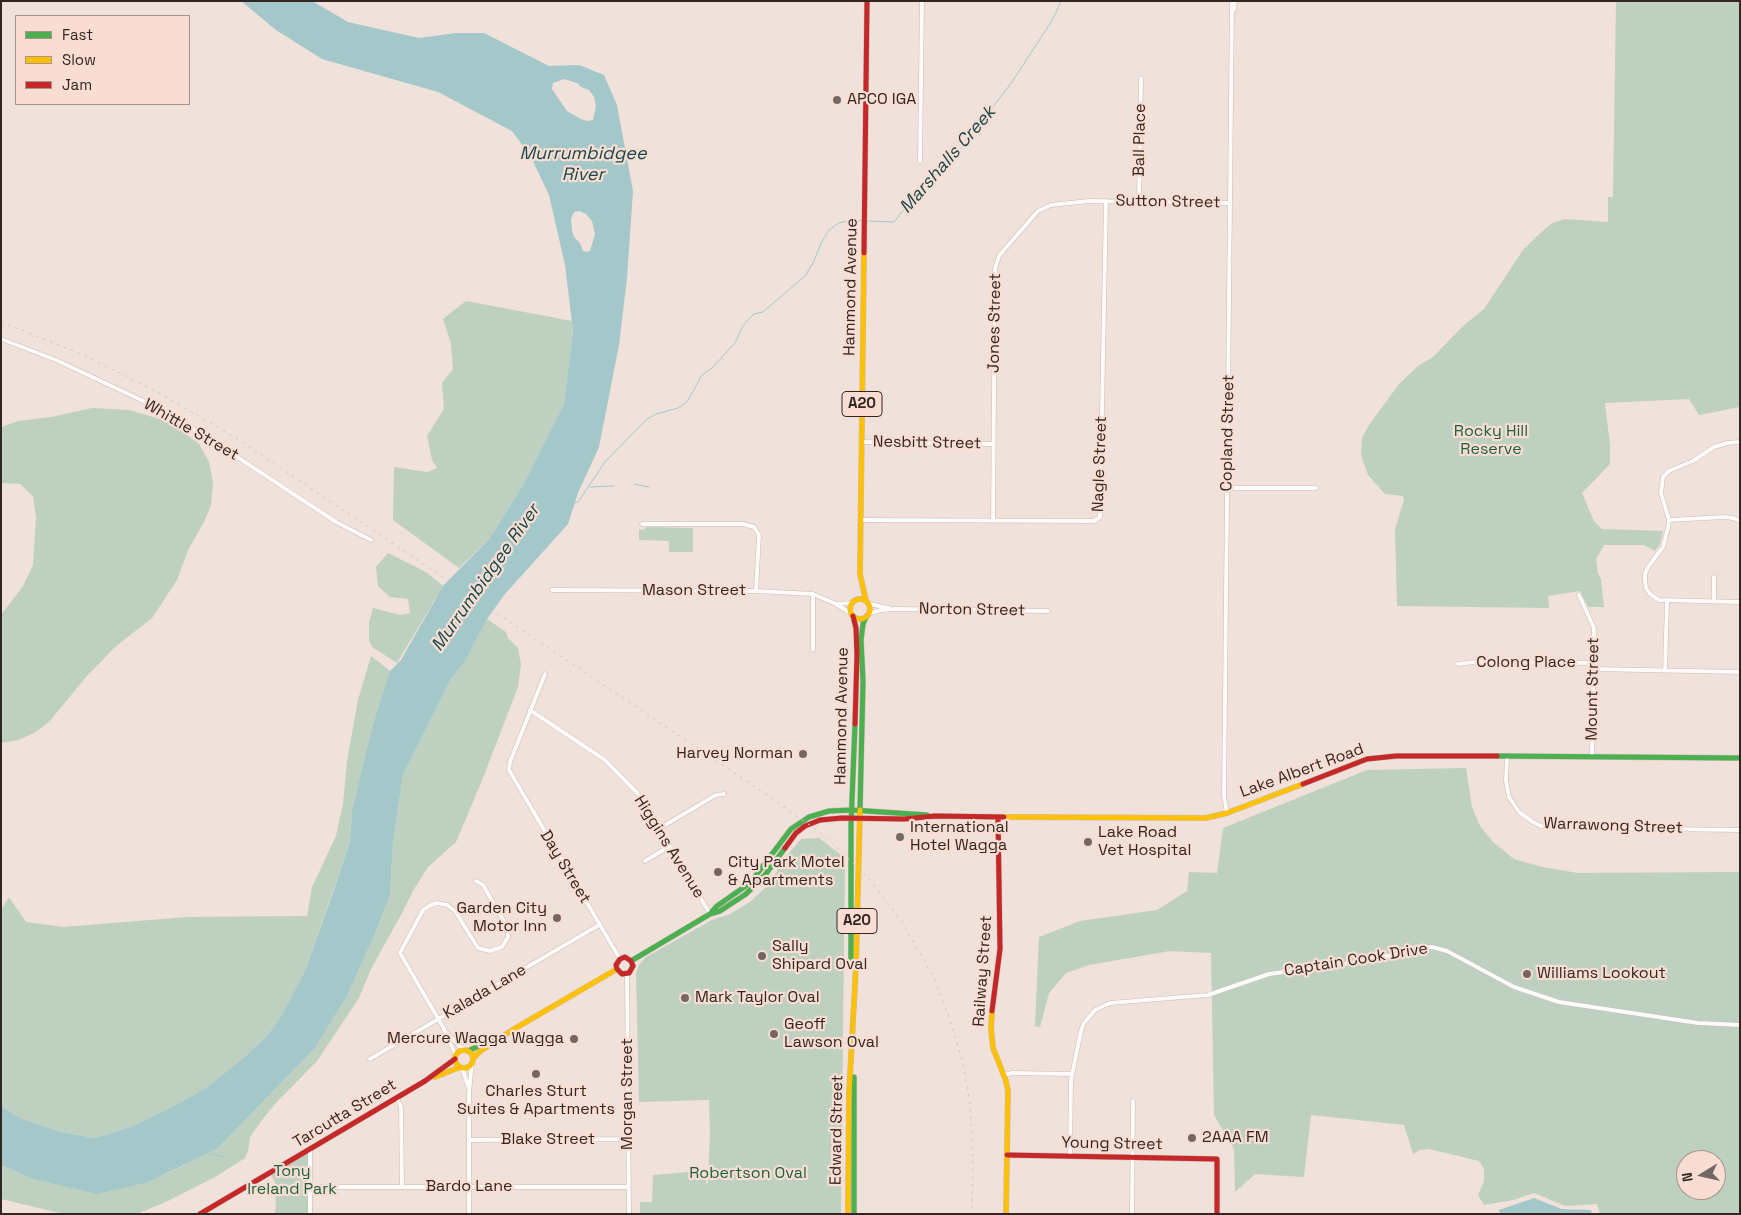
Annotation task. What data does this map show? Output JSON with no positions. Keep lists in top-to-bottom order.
{
  "streets": {
    "main road": [
      "Hammond Avenue",
      "A20",
      "Lake Albert Road",
      "Railway Street",
      "Tarcutta Street",
      "Edward Street",
      "Young Street"
    ],
    "street": [
      "Ball Place",
      "Sutton Street",
      "Jones Street",
      "Whittle Street",
      "Copland Street",
      "Nesbitt Street",
      "Nagle Street",
      "Mason Street",
      "Norton Street",
      "Colong Place",
      "Mount Street",
      "Warrawong Street",
      "Higgins Avenue",
      "Day Street",
      "Captain Cook Drive",
      "Kalada Lane",
      "Morgan Street",
      "Blake Street",
      "Bardo Lane"
    ]
  },
  "crossings": [
    ["Ball Place", "Sutton Street"],
    ["Sutton Street", "Jones Street"],
    ["Sutton Street", "Copland Street"],
    ["Sutton Street", "Nagle Street"],
    ["Hammond Avenue", "A20"],
    ["Hammond Avenue", "Nesbitt Street"],
    ["Hammond Avenue", "Nagle Street"],
    ["Hammond Avenue", "Mason Street"],
    ["Hammond Avenue", "Norton Street"],
    ["Hammond Avenue", "Lake Albert Road"],
    ["Hammond Avenue", "Edward Street"],
    ["Jones Street", "Nesbitt Street"],
    ["Jones Street", "Nagle Street"],
    ["A20", "Mason Street"],
    ["A20", "Norton Street"],
    ["Copland Street", "Lake Albert Road"],
    ["Mason Street", "Norton Street"],
    ["Colong Place", "Mount Street"],
    ["Mount Street", "Lake Albert Road"],
    ["Lake Albert Road", "Warrawong Street"],
    ["Lake Albert Road", "Railway Street"],
    ["Lake Albert Road", "Edward Street"],
    ["Higgins Avenue", "Day Street"],
    ["Day Street", "Kalada Lane"],
    ["Day Street", "Morgan Street"],
    ["Captain Cook Drive", "Young Street"],
    ["Railway Street", "Young Street"],
    ["Morgan Street", "Blake Street"],
    ["Morgan Street", "Bardo Lane"]
  ],
  "water": ["Murrumbidgee River", "Marshalls Creek"],
  "parks": ["Rocky Hill Reserve", "Tony Ireland Park", "Robertson Oval"],
  "places": [
    "APCO IGA",
    "Harvey Norman",
    "International Hotel Wagga",
    "Lake Road Vet Hospital",
    "City Park Motel & Apartments",
    "Garden City Motor Inn",
    "Sally Shipard Oval",
    "Williams Lookout",
    "Mark Taylor Oval",
    "Geoff Lawson Oval",
    "Mercure Wagga Wagga",
    "Charles Sturt Suites & Apartments",
    "2AAA FM"
  ],
  "legend": ["Fast", "Slow", "Jam"],
  "north": "left"
}
